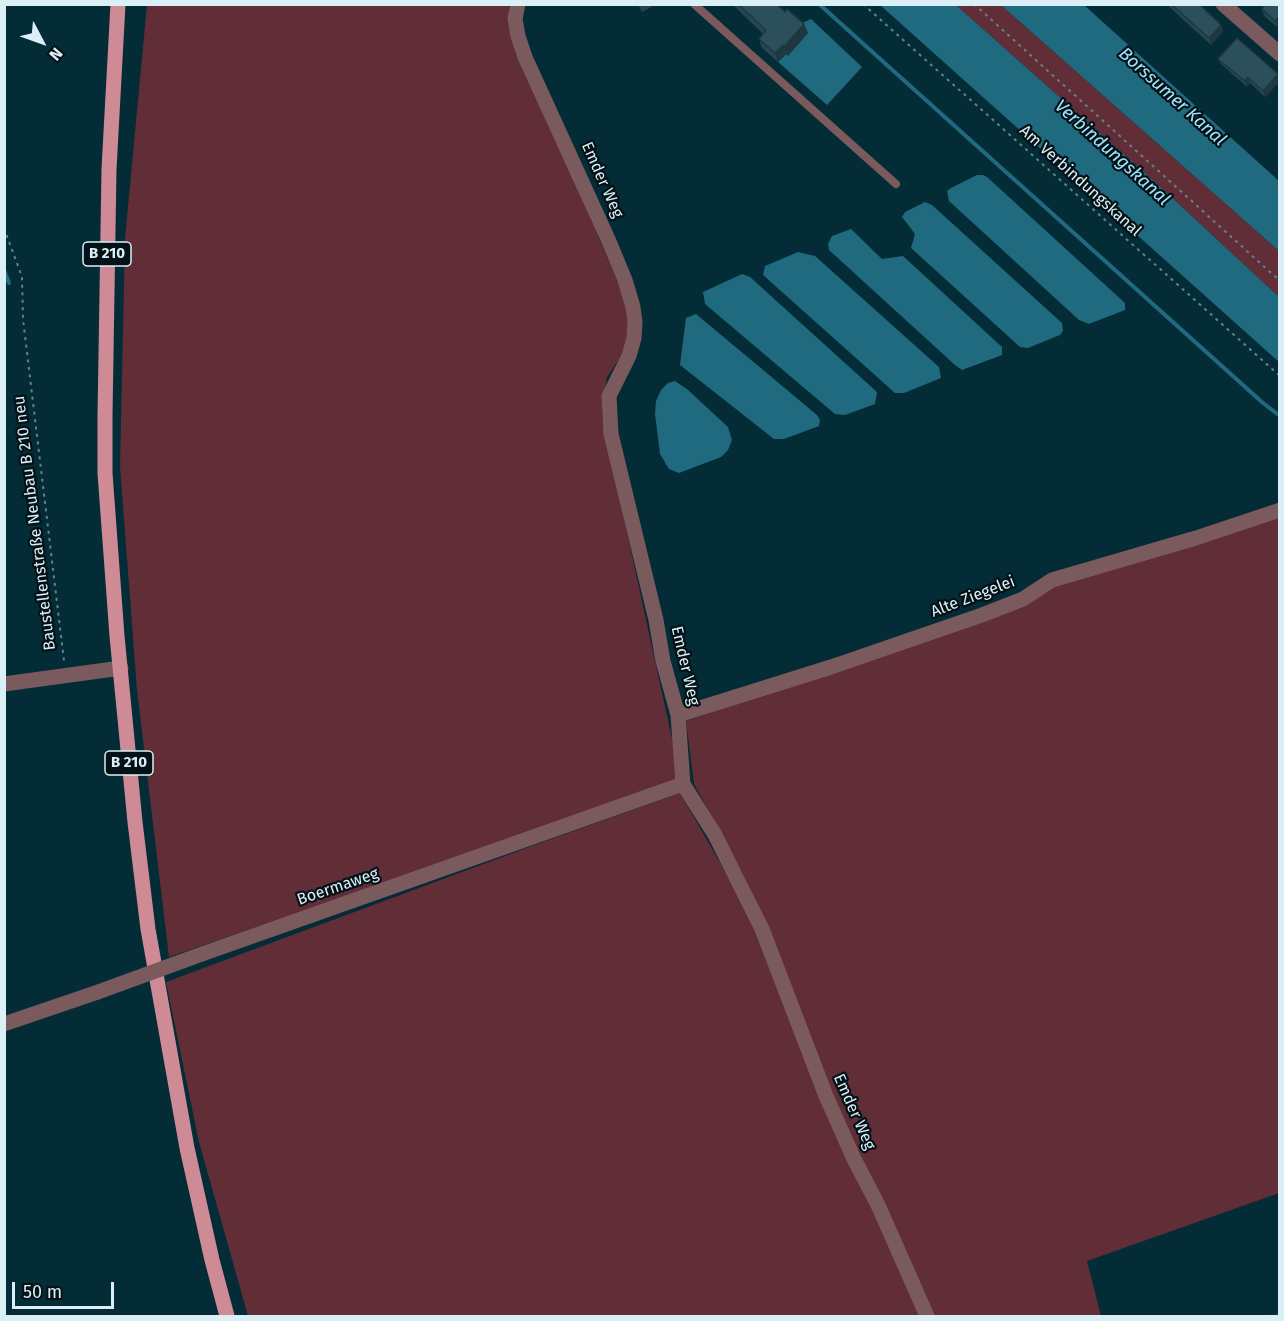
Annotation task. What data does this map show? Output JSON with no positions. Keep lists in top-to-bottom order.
{
  "streets": {
    "main road": ["B 210"],
    "street": ["Emder Weg", "Alte Ziegelei", "Boermaweg"],
    "path": ["Am Verbindungskanal", "Baustellenstraße Neubau B 210 neu"]
  },
  "crossings": [
    ["Emder Weg", "Alte Ziegelei"],
    ["Emder Weg", "Boermaweg"]
  ],
  "water": ["Borssumer Kanal", "Verbindungskanal"],
  "scale_bar": "50 m",
  "north": "bottom right"
}
